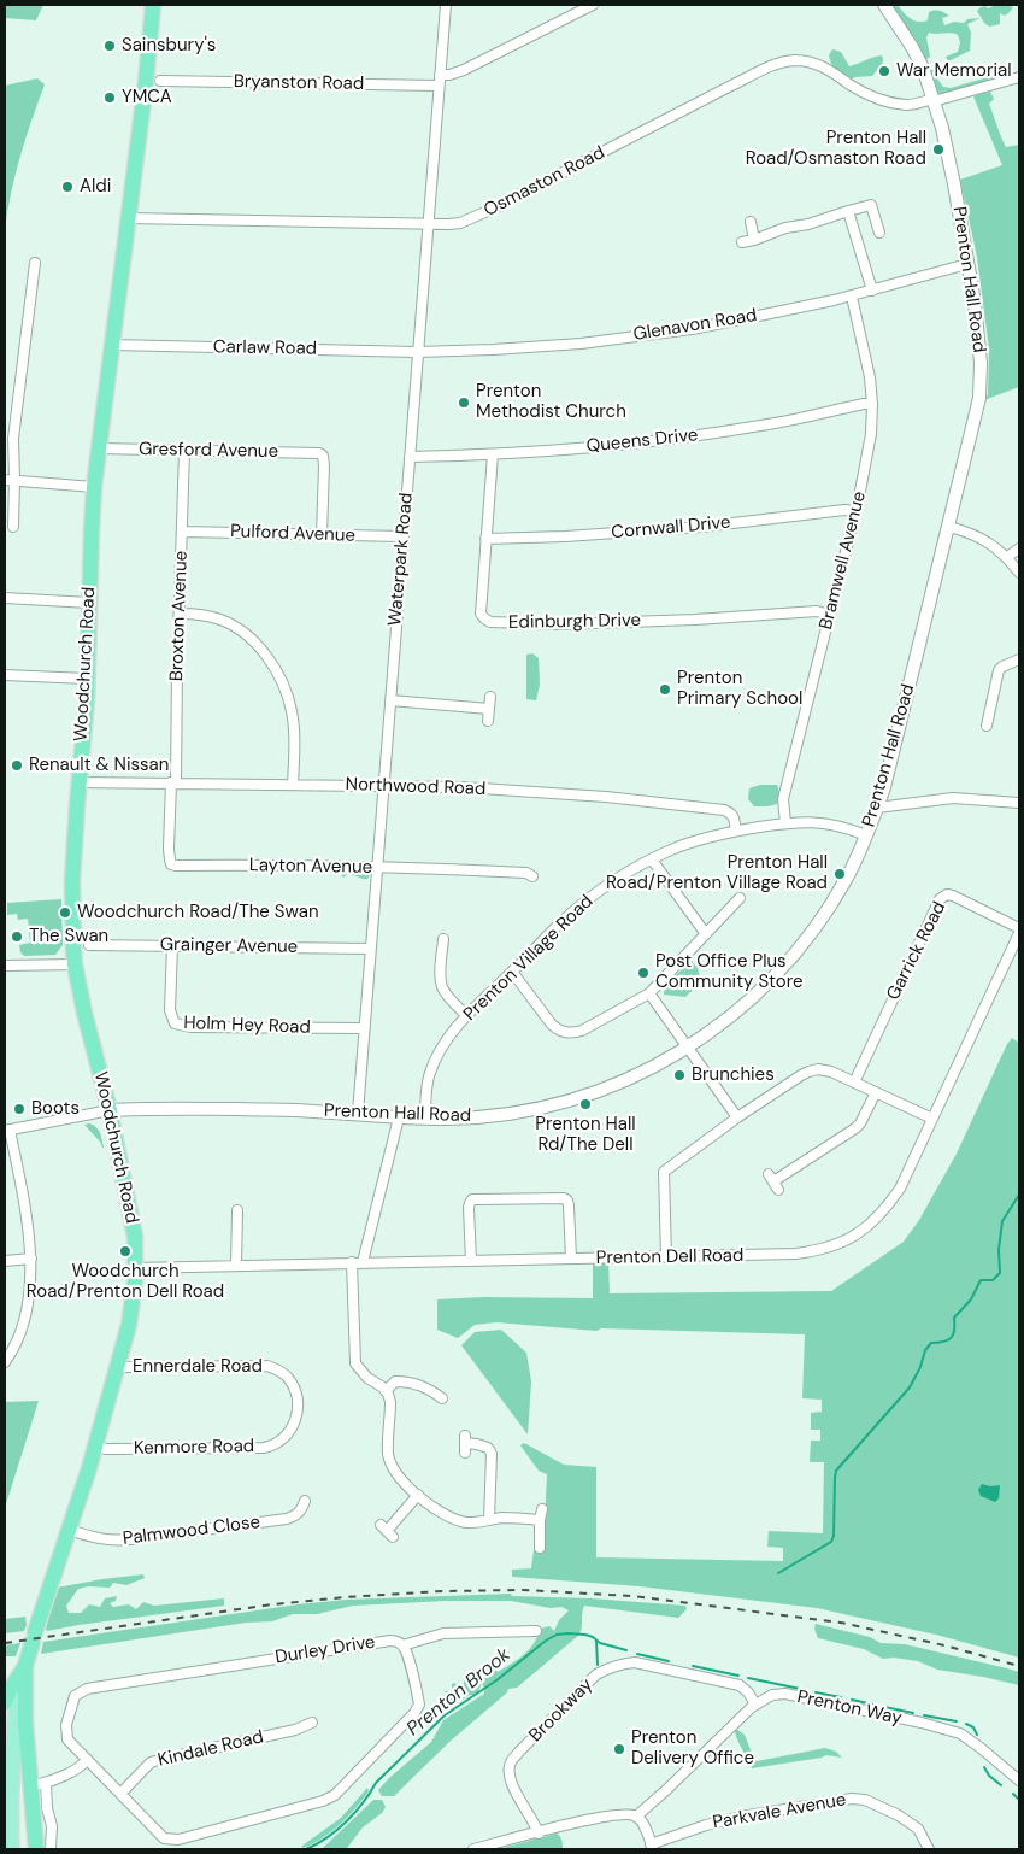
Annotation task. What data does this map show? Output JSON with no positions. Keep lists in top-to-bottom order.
{
  "streets": {
    "highway": ["Woodchurch Road"],
    "street": [
      "Bryanston Road",
      "Osmaston Road",
      "Prenton Hall Road",
      "Glenavon Road",
      "Carlaw Road",
      "Queens Drive",
      "Gresford Avenue",
      "Cornwall Drive",
      "Pulford Avenue",
      "Waterpark Road",
      "Bramwell Avenue",
      "Broxton Avenue",
      "Edinburgh Drive",
      "Northwood Road",
      "Layton Avenue",
      "Grainger Avenue",
      "Garrick Road",
      "Prenton Village Road",
      "Holm Hey Road",
      "Prenton Dell Road",
      "Ennerdale Road",
      "Kenmore Road",
      "Palmwood Close",
      "Durley Drive",
      "Prenton Way",
      "Brookway",
      "Kindale Road",
      "Parkvale Avenue"
    ]
  },
  "crossings": [
    ["Bryanston Road", "Waterpark Road"],
    ["Osmaston Road", "Prenton Hall Road"],
    ["Osmaston Road", "Waterpark Road"],
    ["Osmaston Road", "Woodchurch Road"],
    ["Prenton Hall Road", "Glenavon Road"],
    ["Prenton Hall Road", "Waterpark Road"],
    ["Prenton Hall Road", "Woodchurch Road"],
    ["Prenton Hall Road", "Prenton Village Road"],
    ["Glenavon Road", "Carlaw Road"],
    ["Glenavon Road", "Waterpark Road"],
    ["Glenavon Road", "Bramwell Avenue"],
    ["Carlaw Road", "Waterpark Road"],
    ["Carlaw Road", "Woodchurch Road"],
    ["Queens Drive", "Waterpark Road"],
    ["Queens Drive", "Bramwell Avenue"],
    ["Queens Drive", "Edinburgh Drive"],
    ["Gresford Avenue", "Pulford Avenue"],
    ["Gresford Avenue", "Broxton Avenue"],
    ["Gresford Avenue", "Woodchurch Road"],
    ["Cornwall Drive", "Bramwell Avenue"],
    ["Cornwall Drive", "Edinburgh Drive"],
    ["Pulford Avenue", "Waterpark Road"],
    ["Pulford Avenue", "Broxton Avenue"],
    ["Waterpark Road", "Northwood Road"],
    ["Waterpark Road", "Layton Avenue"],
    ["Waterpark Road", "Grainger Avenue"],
    ["Waterpark Road", "Holm Hey Road"],
    ["Bramwell Avenue", "Edinburgh Drive"],
    ["Bramwell Avenue", "Prenton Village Road"],
    ["Broxton Avenue", "Northwood Road"],
    ["Broxton Avenue", "Layton Avenue"],
    ["Woodchurch Road", "Northwood Road"],
    ["Woodchurch Road", "Prenton Dell Road"],
    ["Woodchurch Road", "Ennerdale Road"],
    ["Woodchurch Road", "Kenmore Road"],
    ["Woodchurch Road", "Palmwood Close"],
    ["Northwood Road", "Layton Avenue"],
    ["Northwood Road", "Prenton Village Road"],
    ["Grainger Avenue", "Holm Hey Road"],
    ["Ennerdale Road", "Kenmore Road"],
    ["Durley Drive", "Kindale Road"],
    ["Prenton Way", "Brookway"]
  ],
  "water": ["Prenton Brook"],
  "places": [
    "Sainsbury's",
    "War Memorial",
    "YMCA",
    "Prenton Hall Road/Osmaston Road",
    "Aldi",
    "Prenton Methodist Church",
    "Prenton Primary School",
    "Renault & Nissan",
    "Prenton Hall Road/Prenton Village Road",
    "Woodchurch Road/The Swan",
    "The Swan",
    "Post Office Plus Community Store",
    "Brunchies",
    "Prenton Hall Rd/The Dell",
    "Boots",
    "Woodchurch Road/Prenton Dell Road",
    "Prenton Delivery Office"
  ]
}
